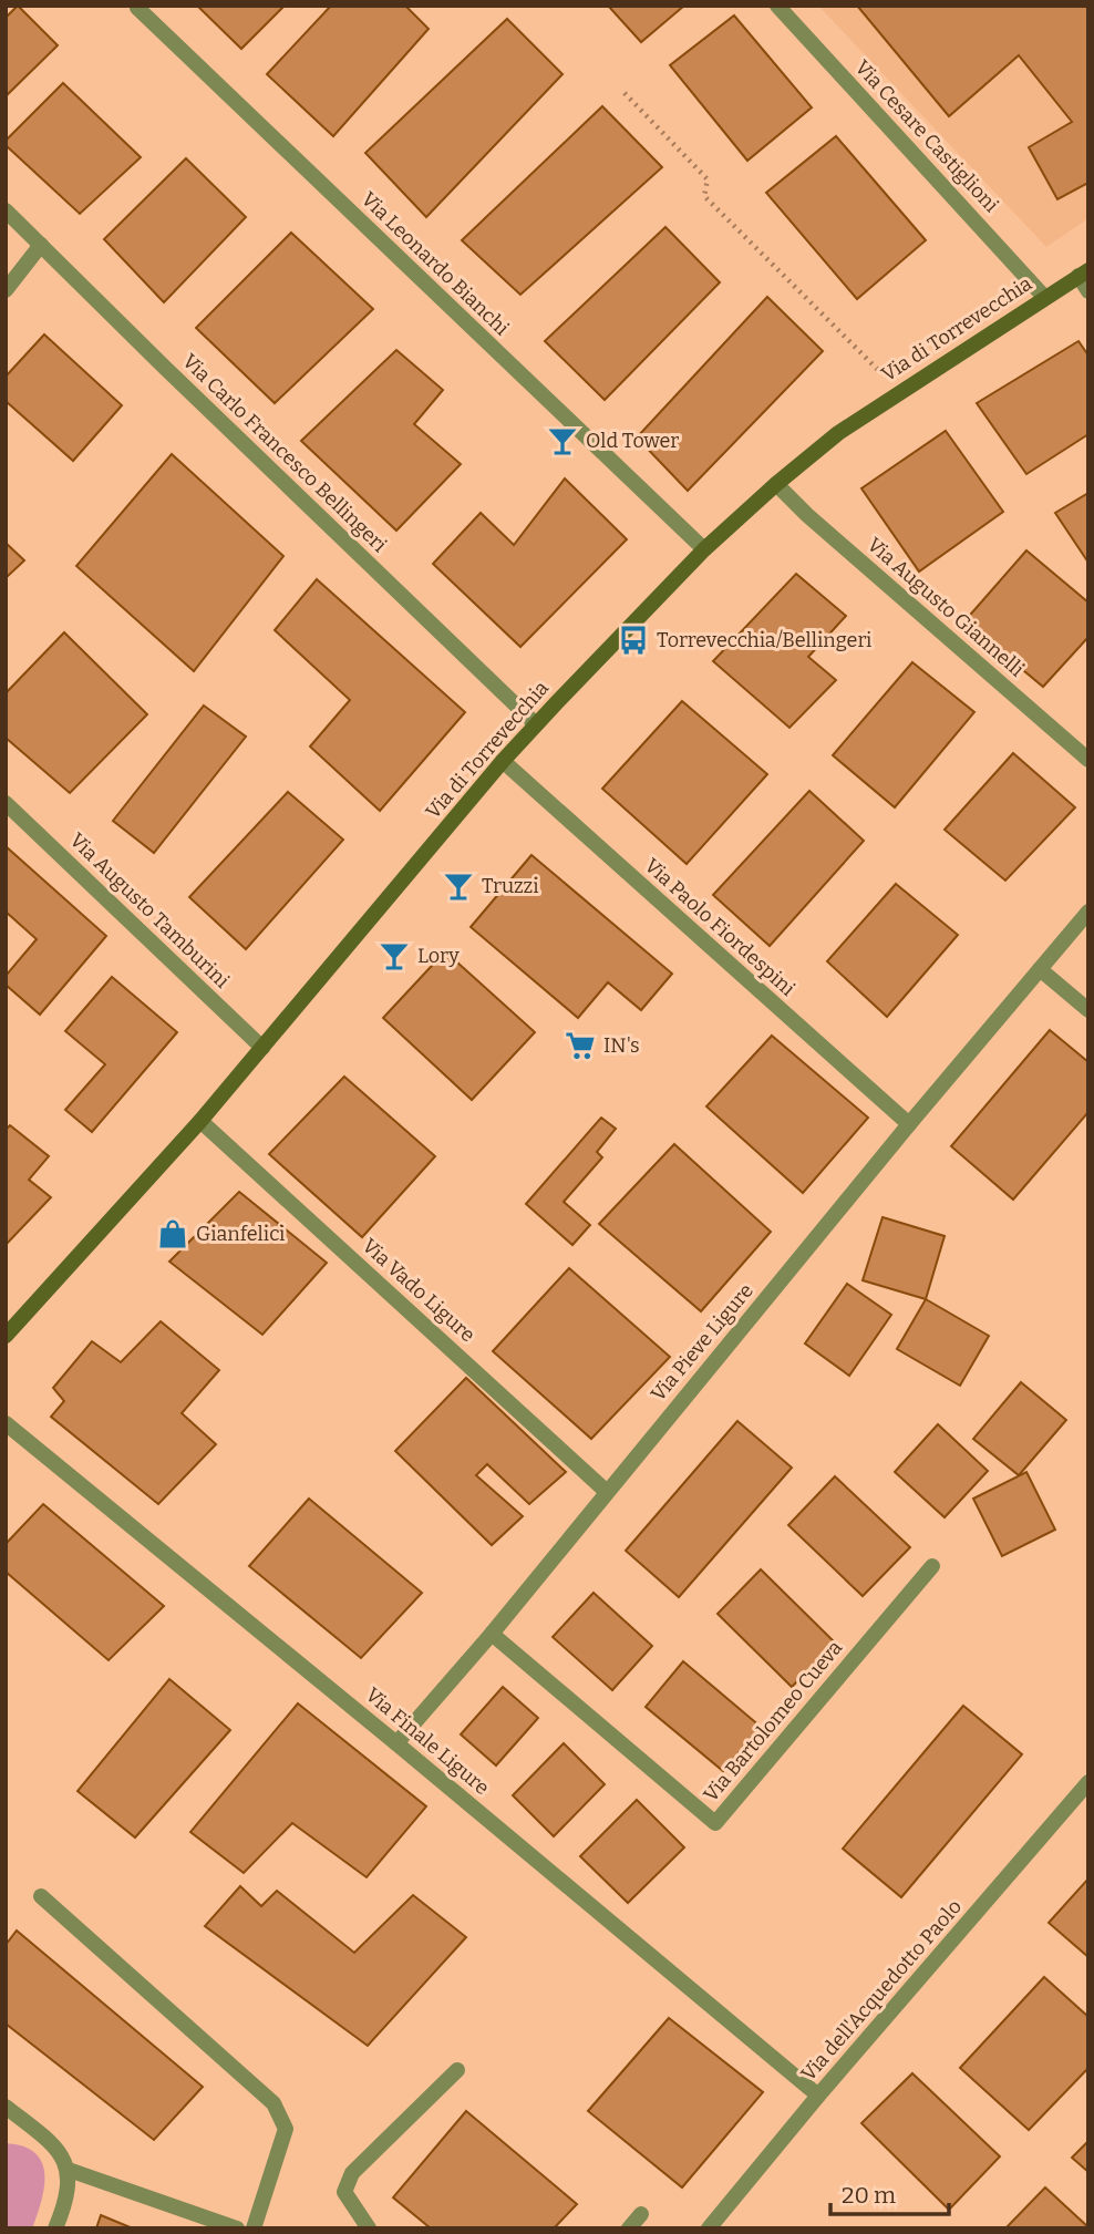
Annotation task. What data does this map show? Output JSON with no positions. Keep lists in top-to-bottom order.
{
  "streets": {
    "main road": ["Via di Torrevecchia"],
    "street": [
      "Via Cesare Castiglioni",
      "Via Leonardo Bianchi",
      "Via Carlo Francesco Bellingeri",
      "Via Augusto Giannelli",
      "Via Augusto Tamburini",
      "Via Paolo Fiordespini",
      "Via Vado Ligure",
      "Via Pieve Ligure",
      "Via Bartolomeo Cueva",
      "Via Finale Ligure",
      "Via dell'Acquedotto Paolo"
    ]
  },
  "crossings": [
    ["Via Cesare Castiglioni", "Via di Torrevecchia"],
    ["Via Leonardo Bianchi", "Via di Torrevecchia"],
    ["Via di Torrevecchia", "Via Carlo Francesco Bellingeri"],
    ["Via di Torrevecchia", "Via Augusto Giannelli"],
    ["Via di Torrevecchia", "Via Augusto Tamburini"],
    ["Via di Torrevecchia", "Via Paolo Fiordespini"],
    ["Via di Torrevecchia", "Via Vado Ligure"],
    ["Via Paolo Fiordespini", "Via Pieve Ligure"],
    ["Via Vado Ligure", "Via Pieve Ligure"],
    ["Via Pieve Ligure", "Via Bartolomeo Cueva"],
    ["Via Pieve Ligure", "Via Finale Ligure"],
    ["Via Finale Ligure", "Via dell'Acquedotto Paolo"]
  ],
  "places": {
    "bar": ["Old Tower", "Truzzi", "Lory"],
    "bus stop": ["Torrevecchia/Bellingeri"],
    "supermarket": ["IN's"],
    "shop": ["Gianfelici"]
  },
  "scale_bar": "20 m"
}
